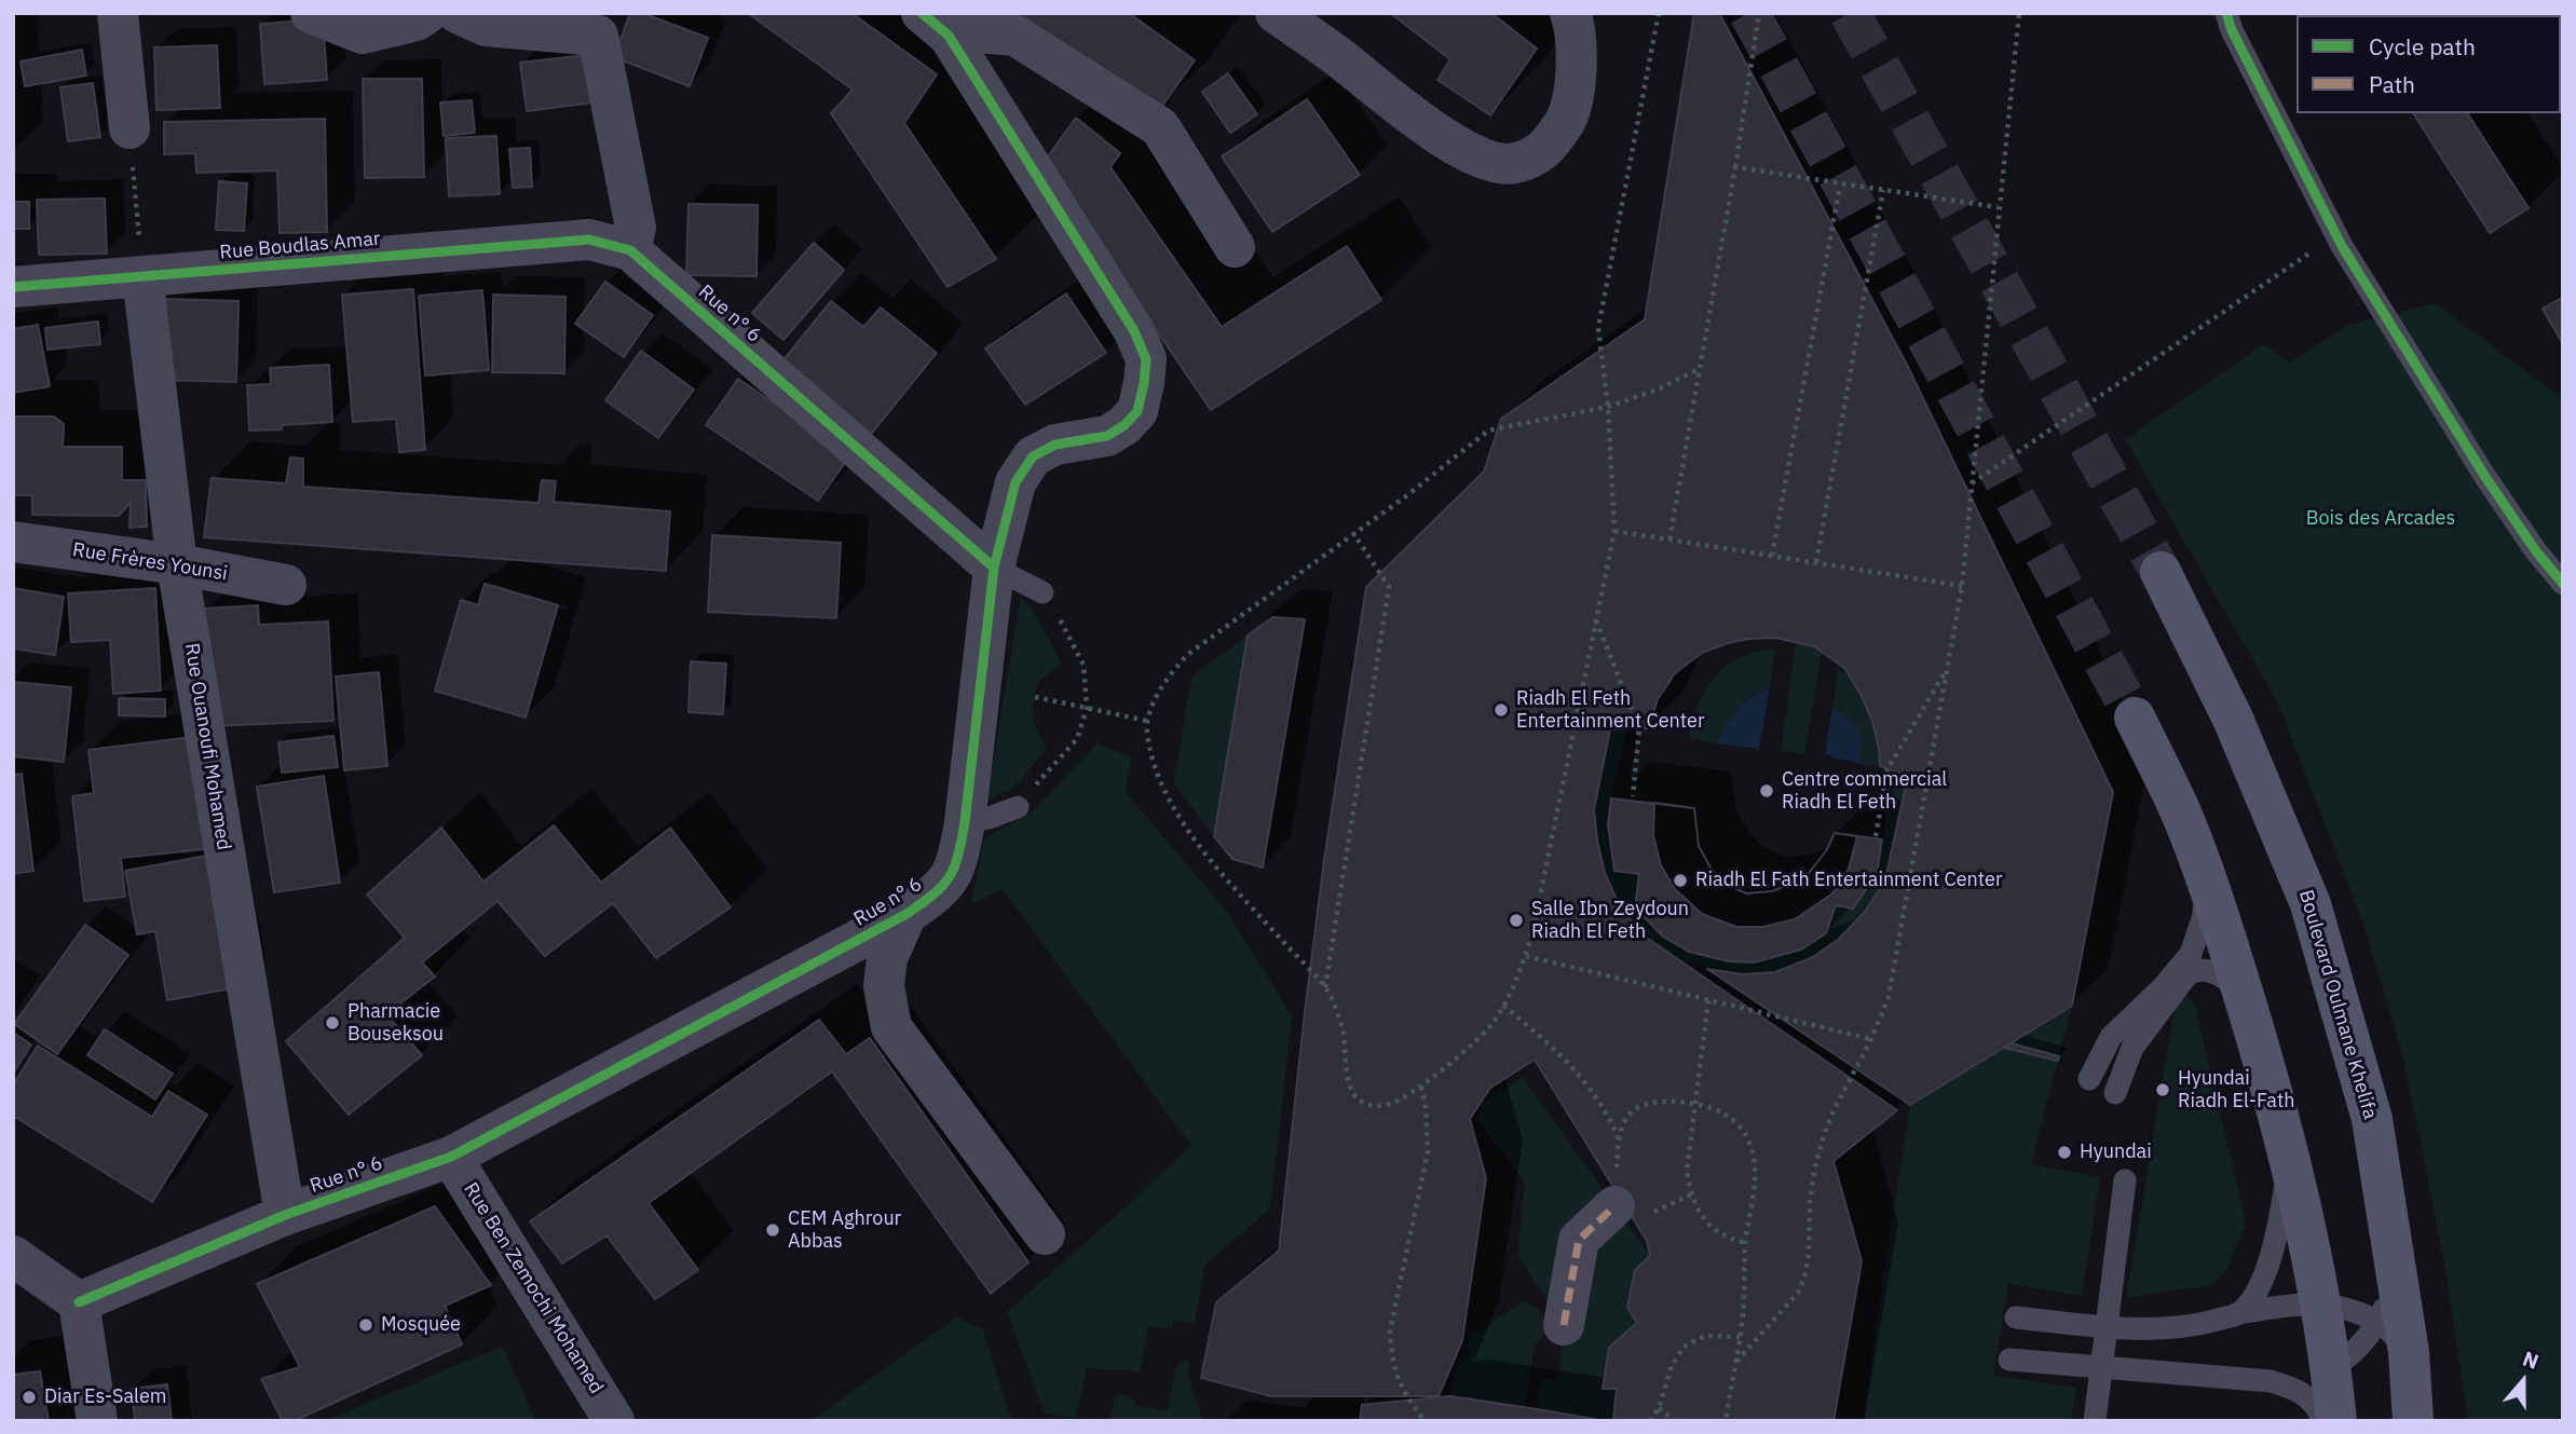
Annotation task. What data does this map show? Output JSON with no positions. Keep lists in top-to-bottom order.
{
  "streets": {
    "main road": ["Boulevard Oulmane Khelifa"],
    "street": [
      "Rue Boudlas Amar",
      "Rue n° 6",
      "Rue Frères Younsi",
      "Rue Ouanoufi Mohamed",
      "Rue Ben Zemochi Mohamed"
    ]
  },
  "crossings": [
    ["Rue Boudlas Amar", "Rue n° 6"],
    ["Rue Boudlas Amar", "Rue Ouanoufi Mohamed"],
    ["Rue n° 6", "Rue Ouanoufi Mohamed"],
    ["Rue n° 6", "Rue Ben Zemochi Mohamed"],
    ["Rue Frères Younsi", "Rue Ouanoufi Mohamed"]
  ],
  "parks": ["Bois des Arcades"],
  "places": [
    "Riadh El Feth Entertainment Center",
    "Centre commercial Riadh El Feth",
    "Riadh El Fath Entertainment Center",
    "Salle Ibn Zeydoun Riadh El Feth",
    "Pharmacie Bouseksou",
    "Hyundai Riadh El-Fath",
    "Hyundai",
    "CEM Aghrour Abbas",
    "Mosquée",
    "Diar Es-Salem"
  ],
  "legend": ["Cycle path", "Path"],
  "north": "top"
}
